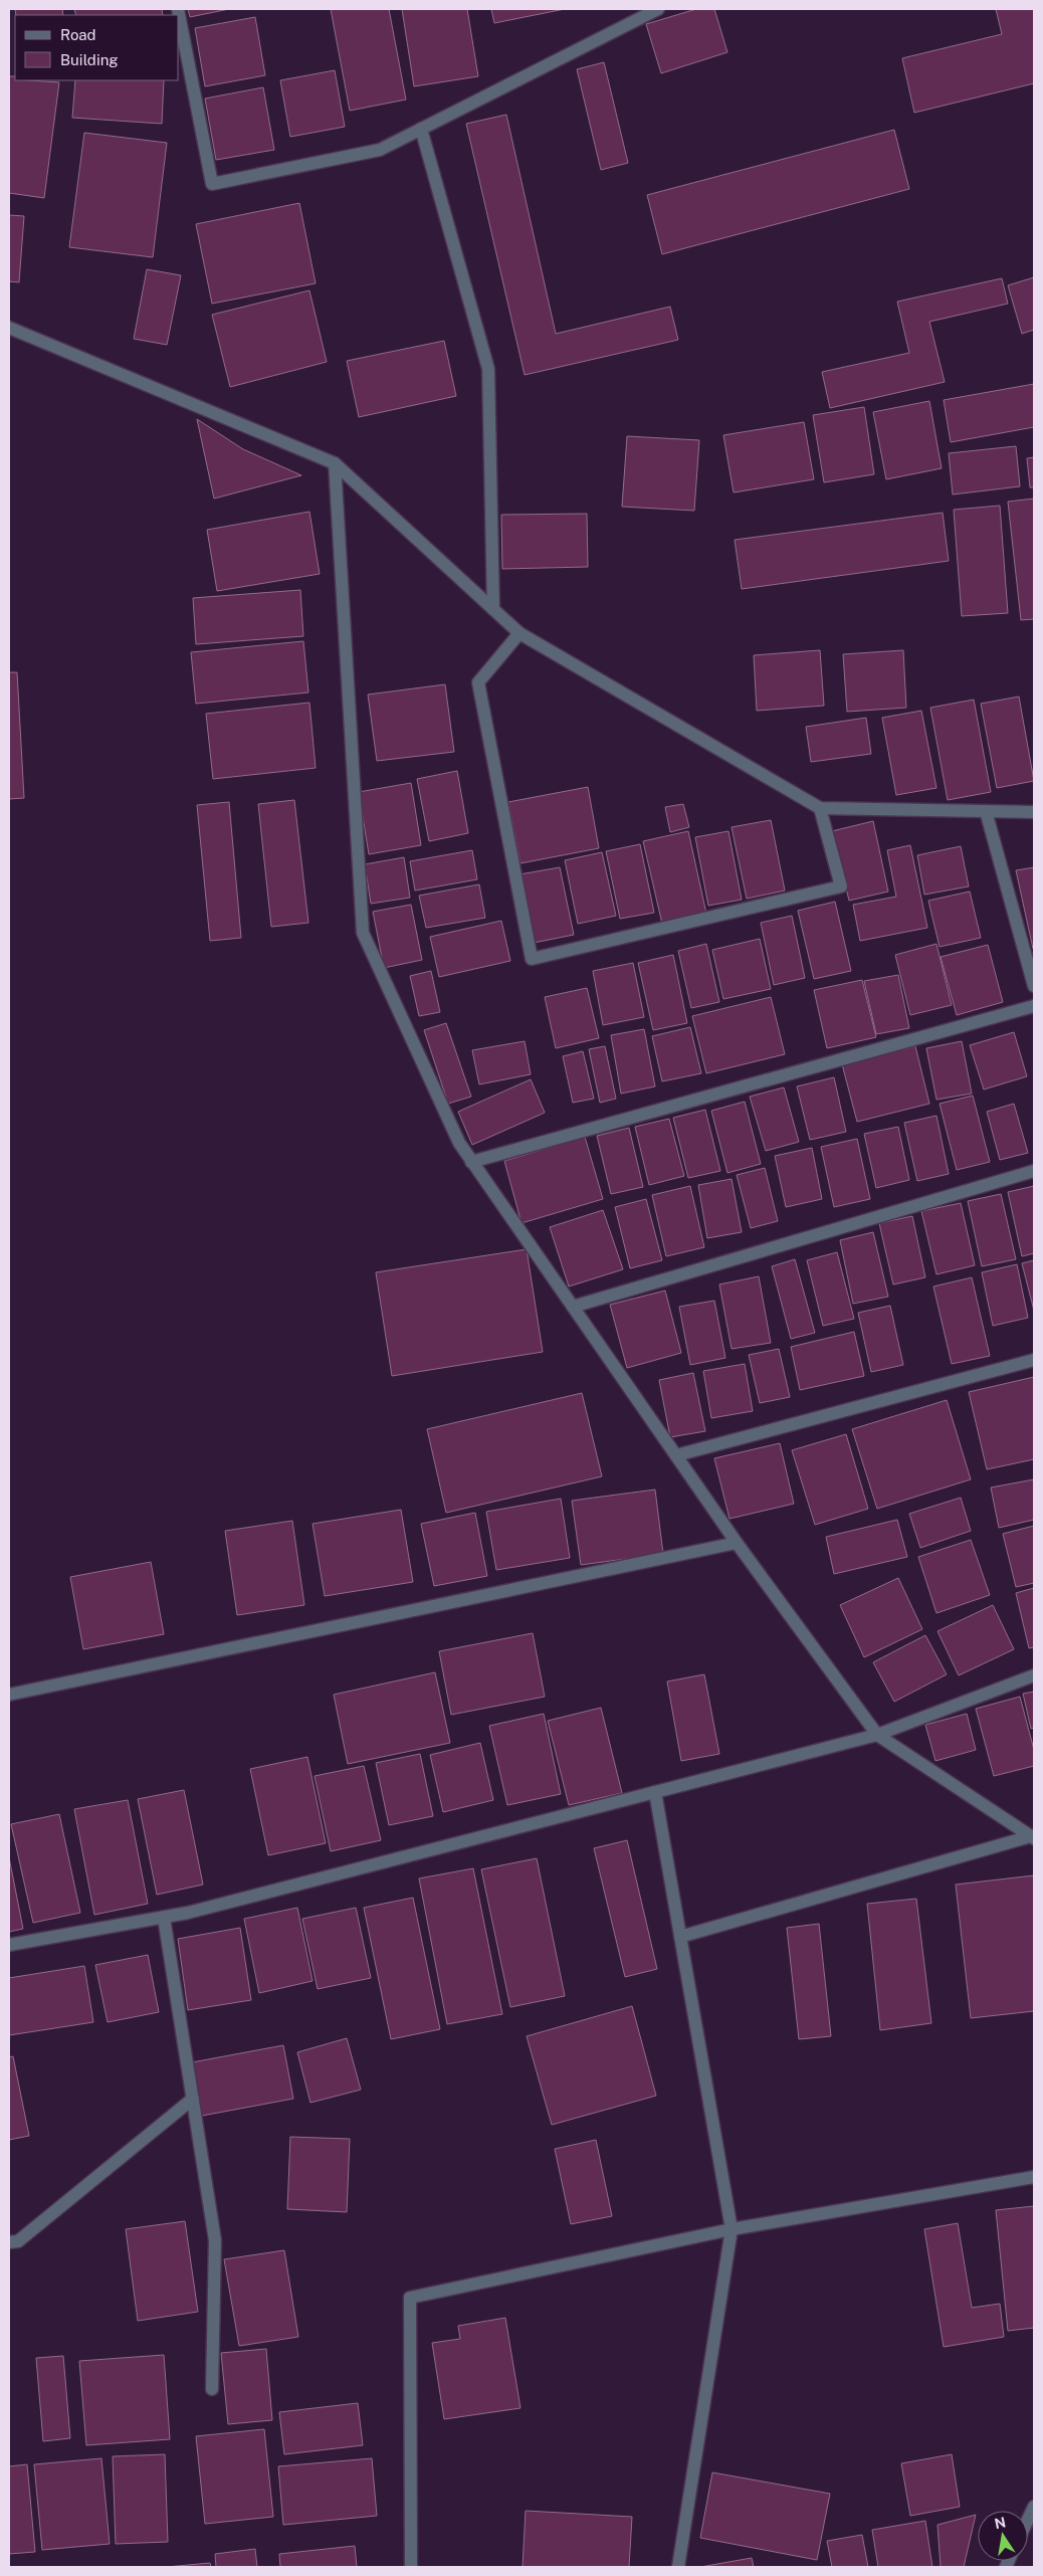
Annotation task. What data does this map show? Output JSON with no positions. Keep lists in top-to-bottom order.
{
  "legend": ["Road", "Building"],
  "north": "top"
}
